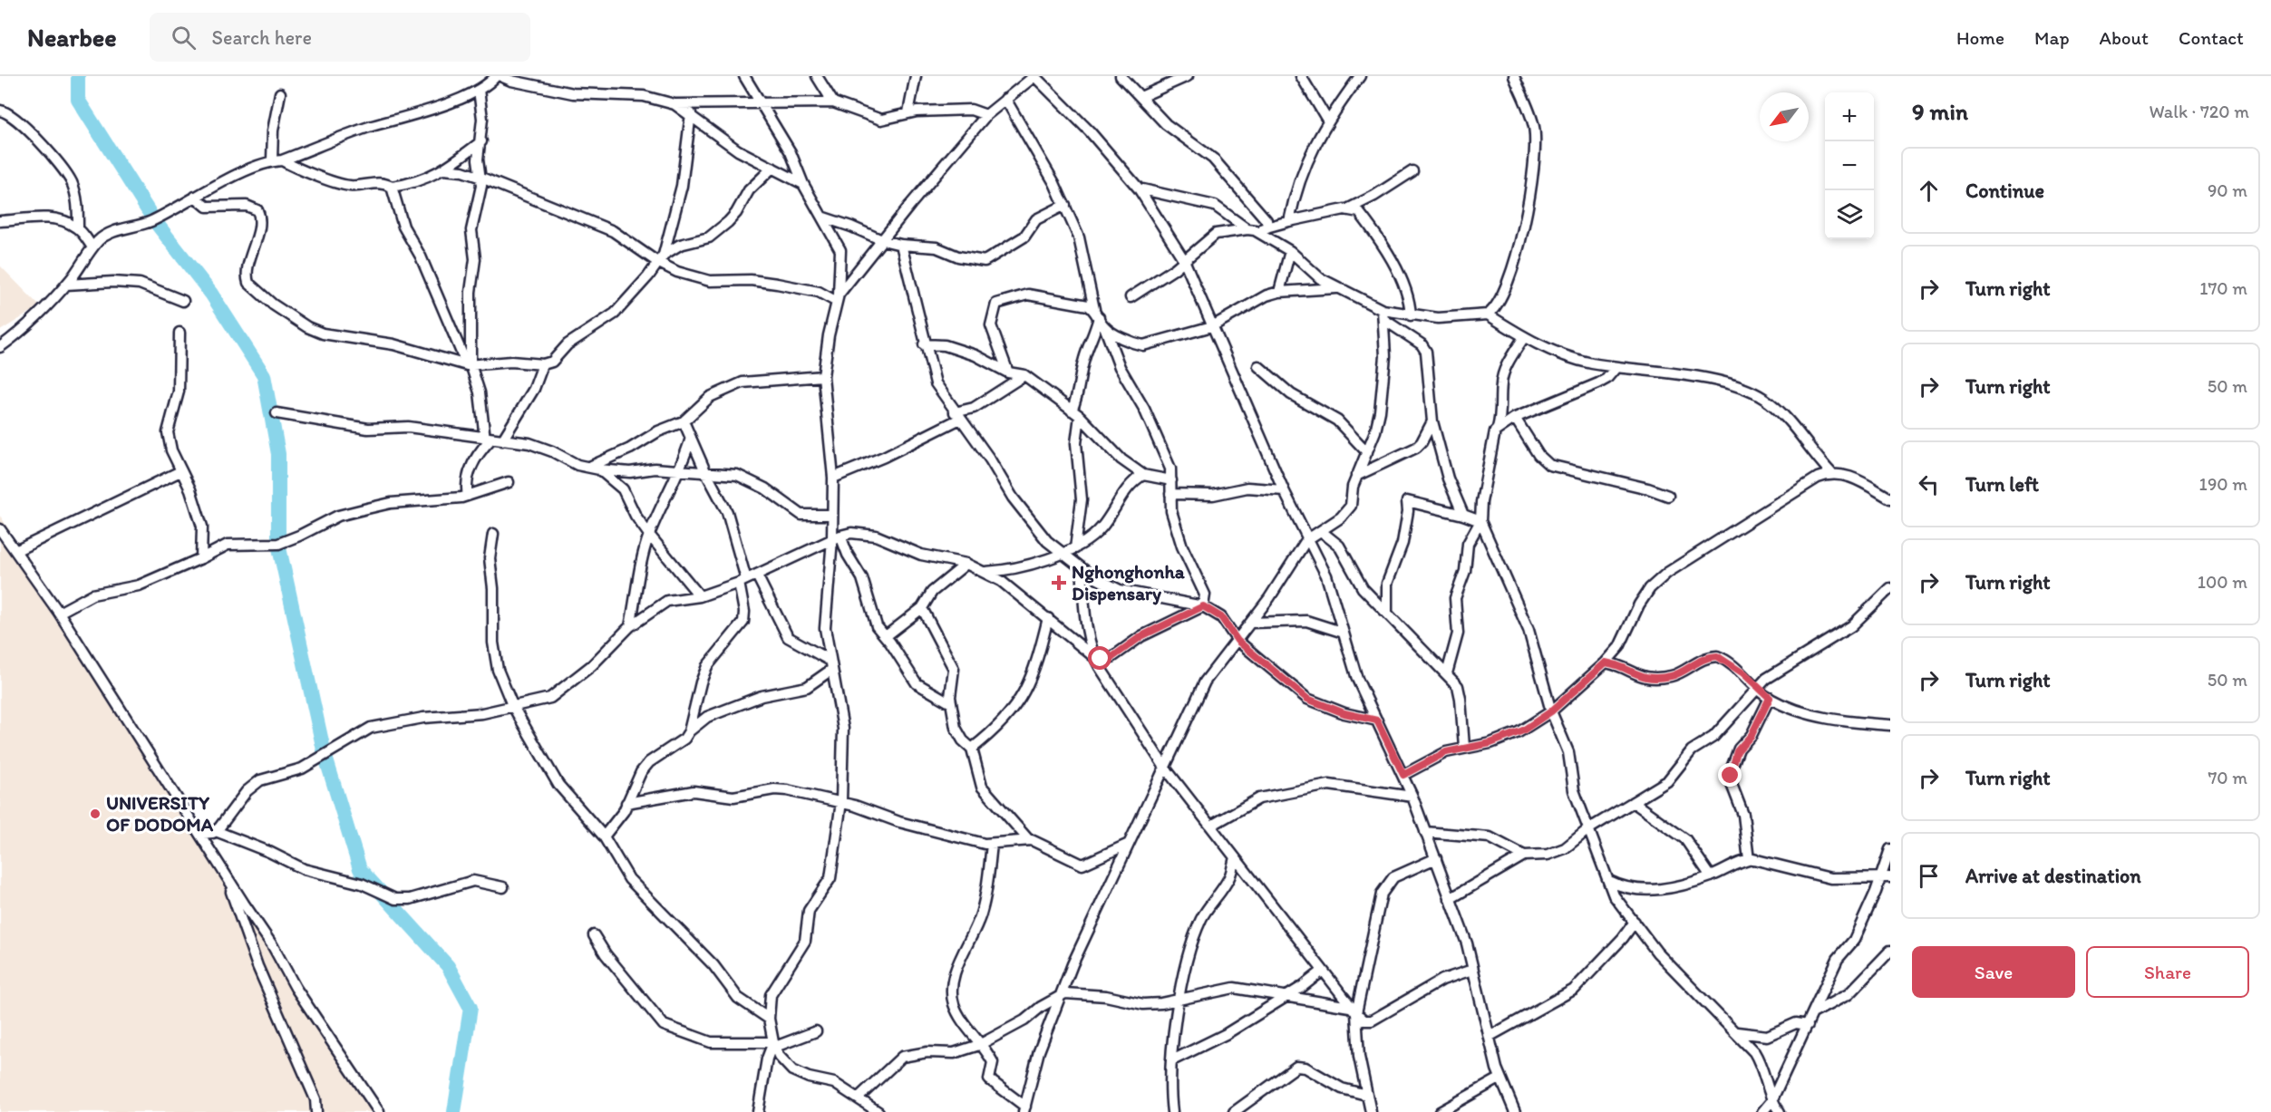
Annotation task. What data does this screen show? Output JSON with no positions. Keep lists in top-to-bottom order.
{
  "places": {
    "health": ["Nghonghonha Dispensary"],
    "other": ["UNIVERSITY OF DODOMA"]
  },
  "north": "bottom left",
  "page": {
    "header": "Nearbee",
    "search": "Search here",
    "nav": [
      "Home",
      "Map",
      "About",
      "Contact"
    ],
    "heading": ["9 min", "Walk · 720 m"],
    "map_buttons": ["+", "−"],
    "list": [
      ["Continue", "90 m"],
      ["Turn right", "170 m"],
      ["Turn right", "50 m"],
      ["Turn left", "190 m"],
      ["Turn right", "100 m"],
      ["Turn right", "50 m"],
      ["Turn right", "70 m"],
      "Arrive at destination"
    ],
    "buttons": ["Save", "Share"]
  }
}
